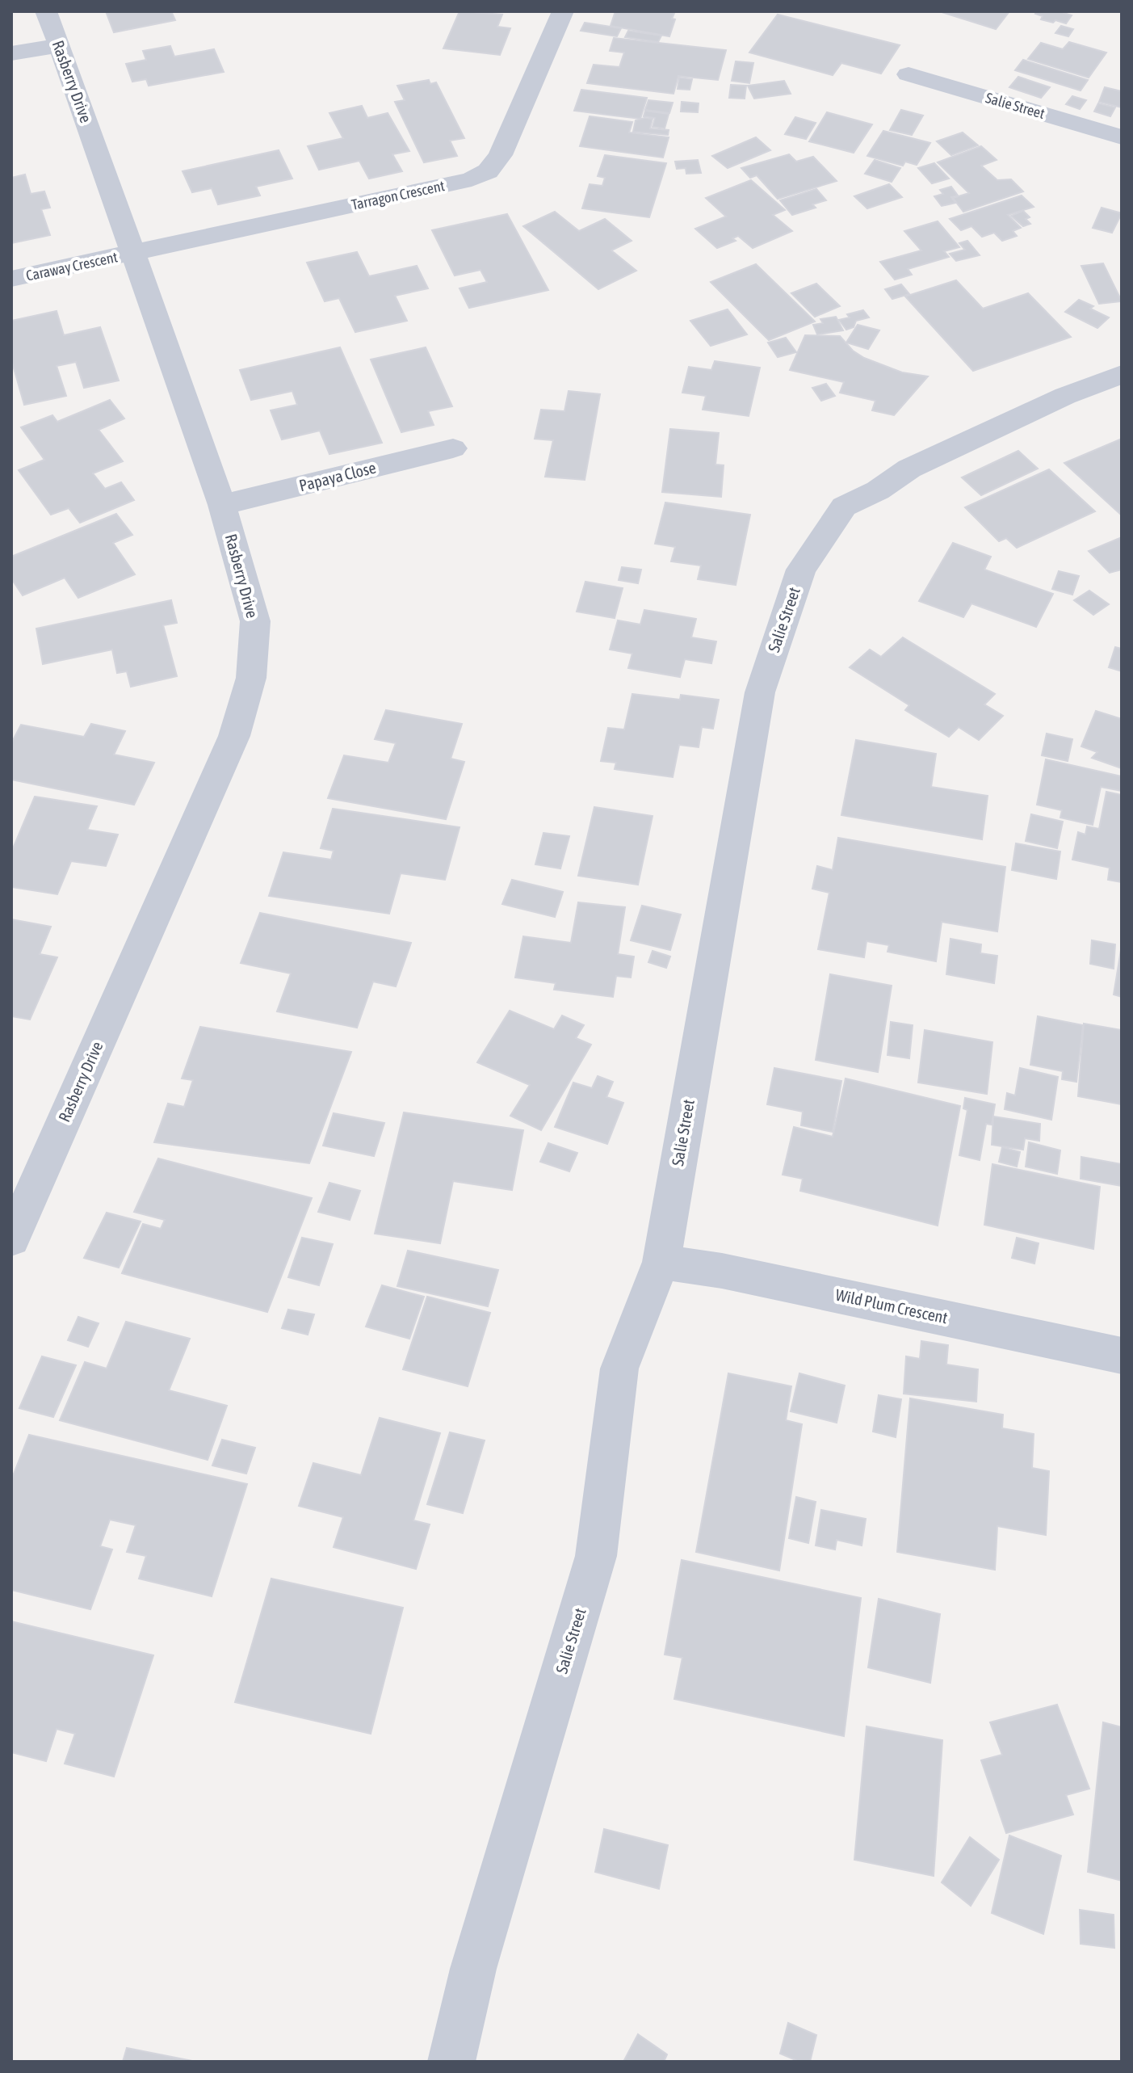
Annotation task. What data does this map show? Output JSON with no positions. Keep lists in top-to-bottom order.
{
  "streets": {
    "street": [
      "Rasberry Drive",
      "Salie Street",
      "Tarragon Crescent",
      "Caraway Crescent",
      "Papaya Close",
      "Wild Plum Crescent"
    ]
  },
  "crossings": [
    ["Rasberry Drive", "Tarragon Crescent"],
    ["Rasberry Drive", "Caraway Crescent"],
    ["Rasberry Drive", "Papaya Close"],
    ["Salie Street", "Wild Plum Crescent"],
    ["Tarragon Crescent", "Caraway Crescent"]
  ]
}
